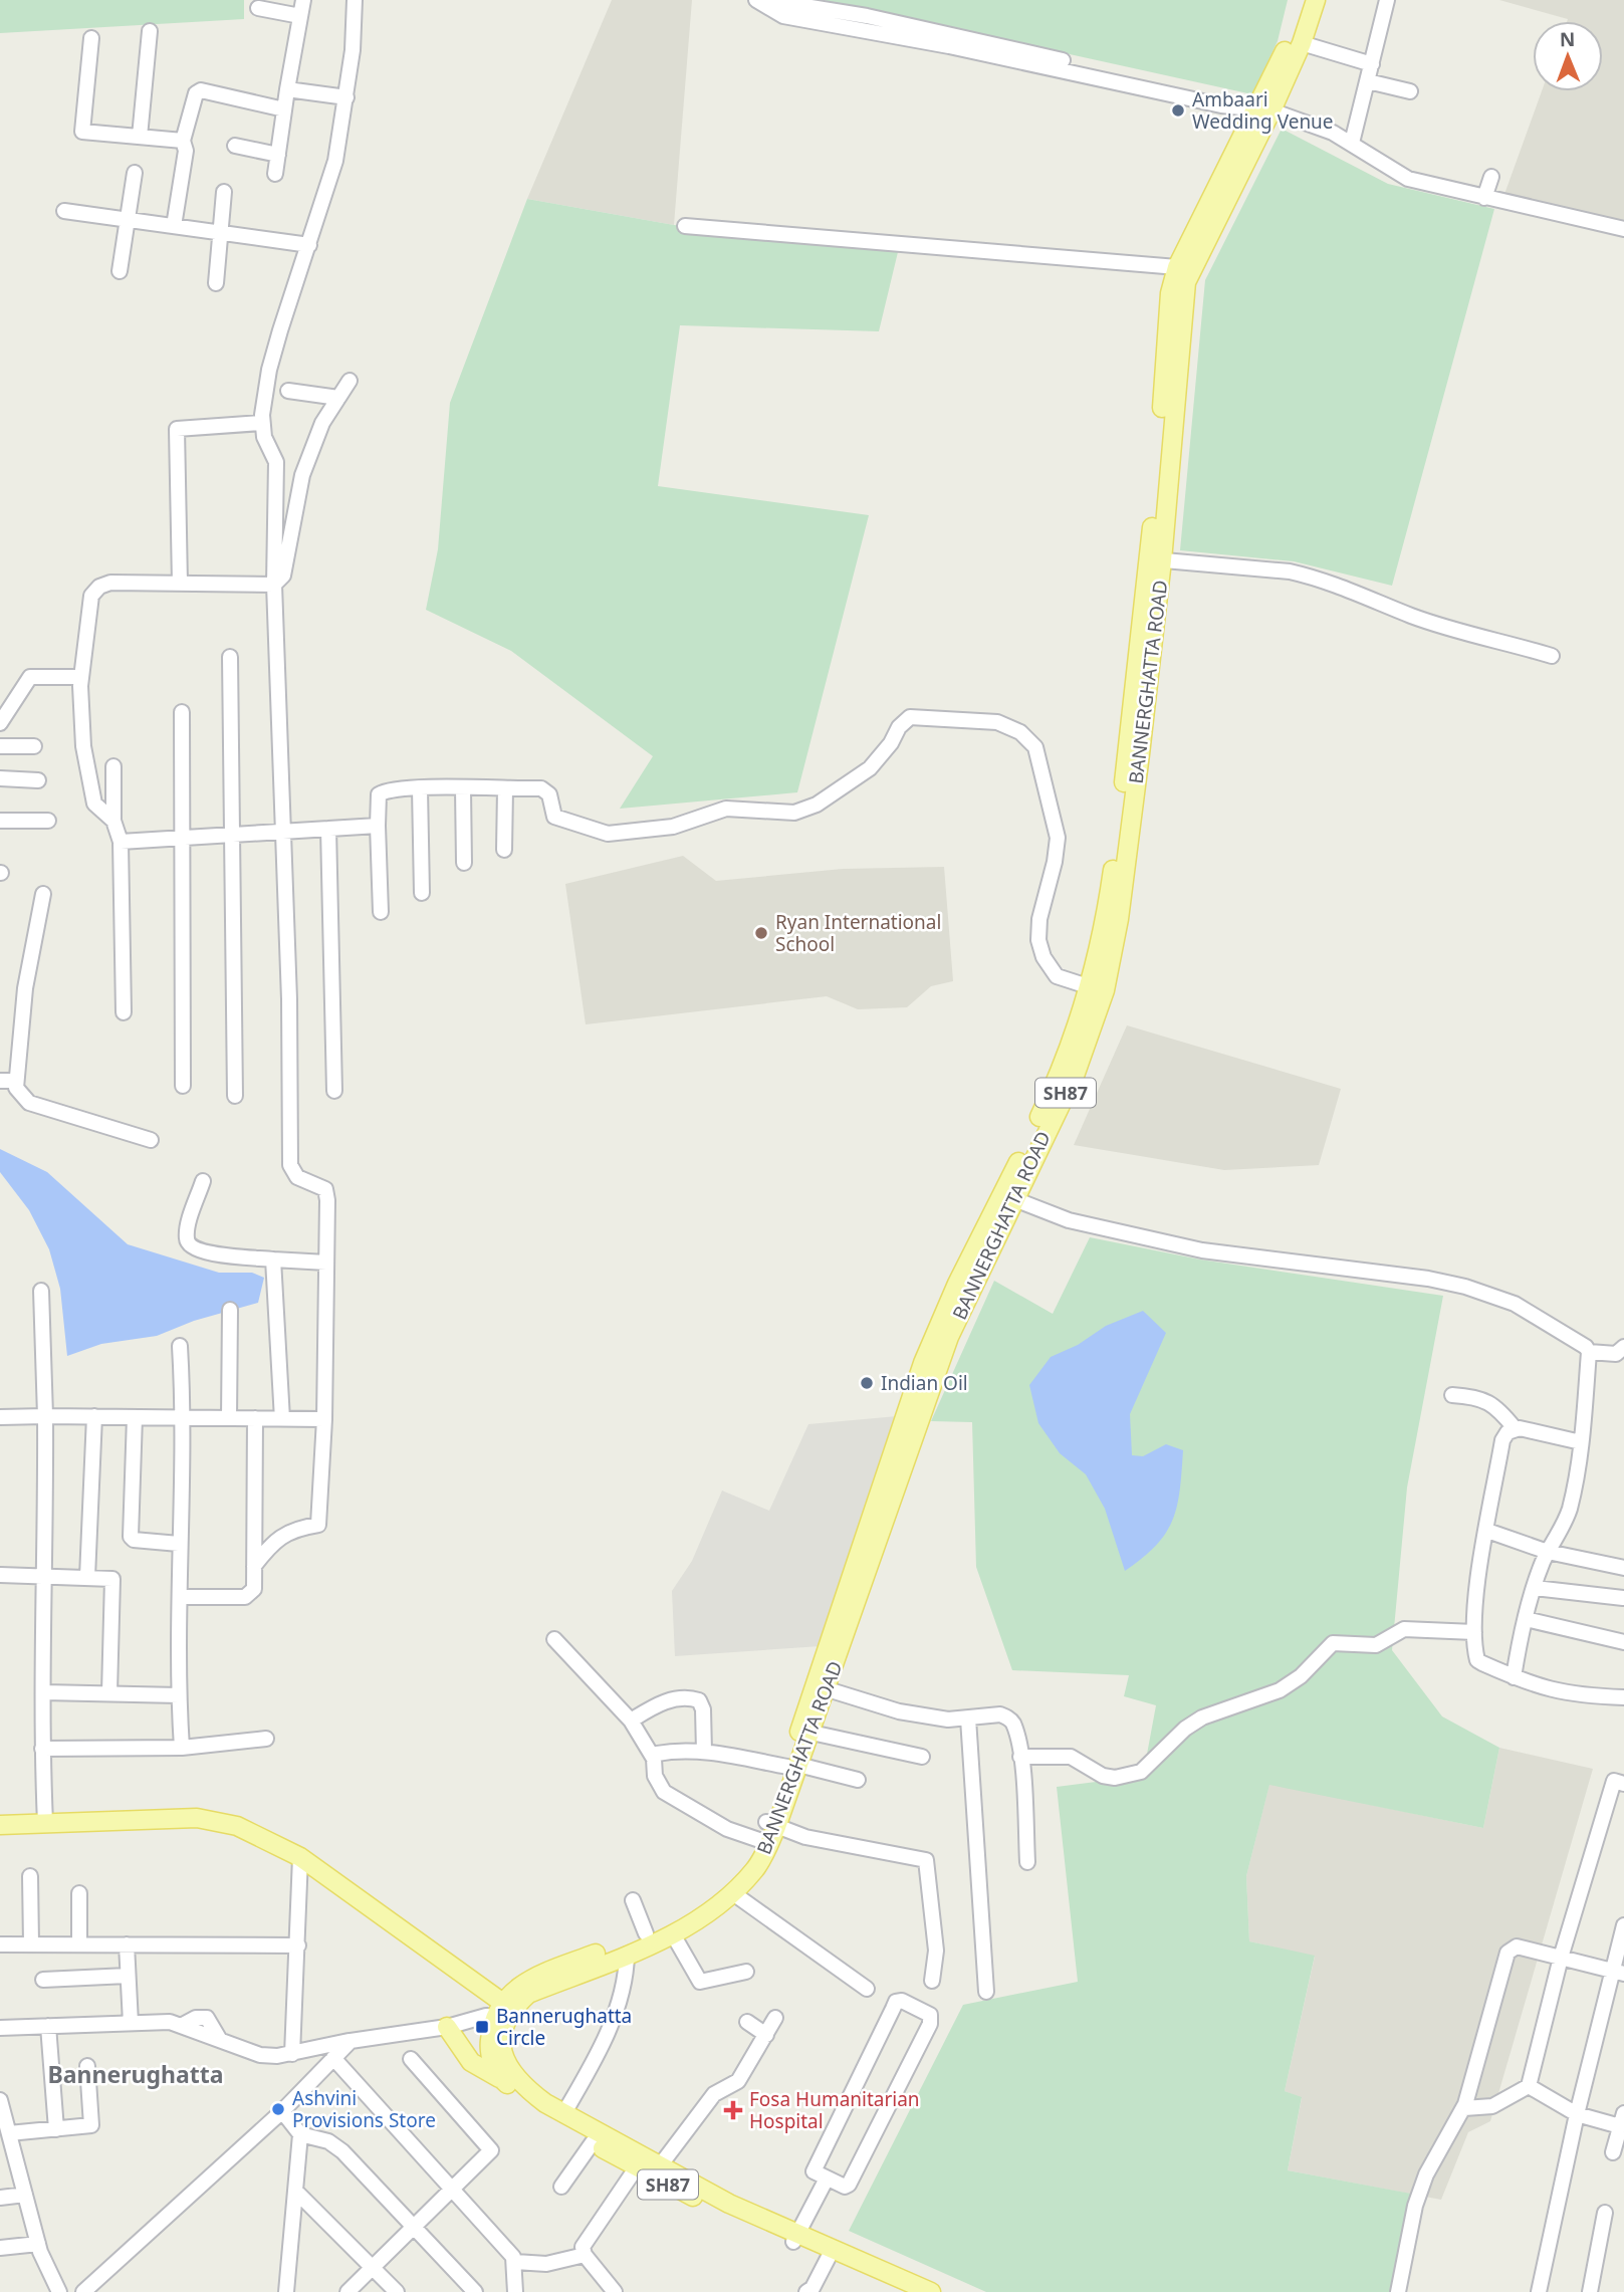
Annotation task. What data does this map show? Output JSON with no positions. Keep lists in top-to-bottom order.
{
  "streets": {
    "main road": ["BANNERGHATTA ROAD", "SH87"]
  },
  "crossings": [
    ["BANNERGHATTA ROAD", "SH87"]
  ],
  "districts": ["Bannerughatta"],
  "places": {
    "other": [
      "Ambaari Wedding Venue",
      "Ryan International School",
      "Indian Oil",
      "Ashvini Provisions Store"
    ],
    "transit": ["Bannerughatta Circle"],
    "health": ["Fosa Humanitarian Hospital"]
  },
  "north": "top"
}
